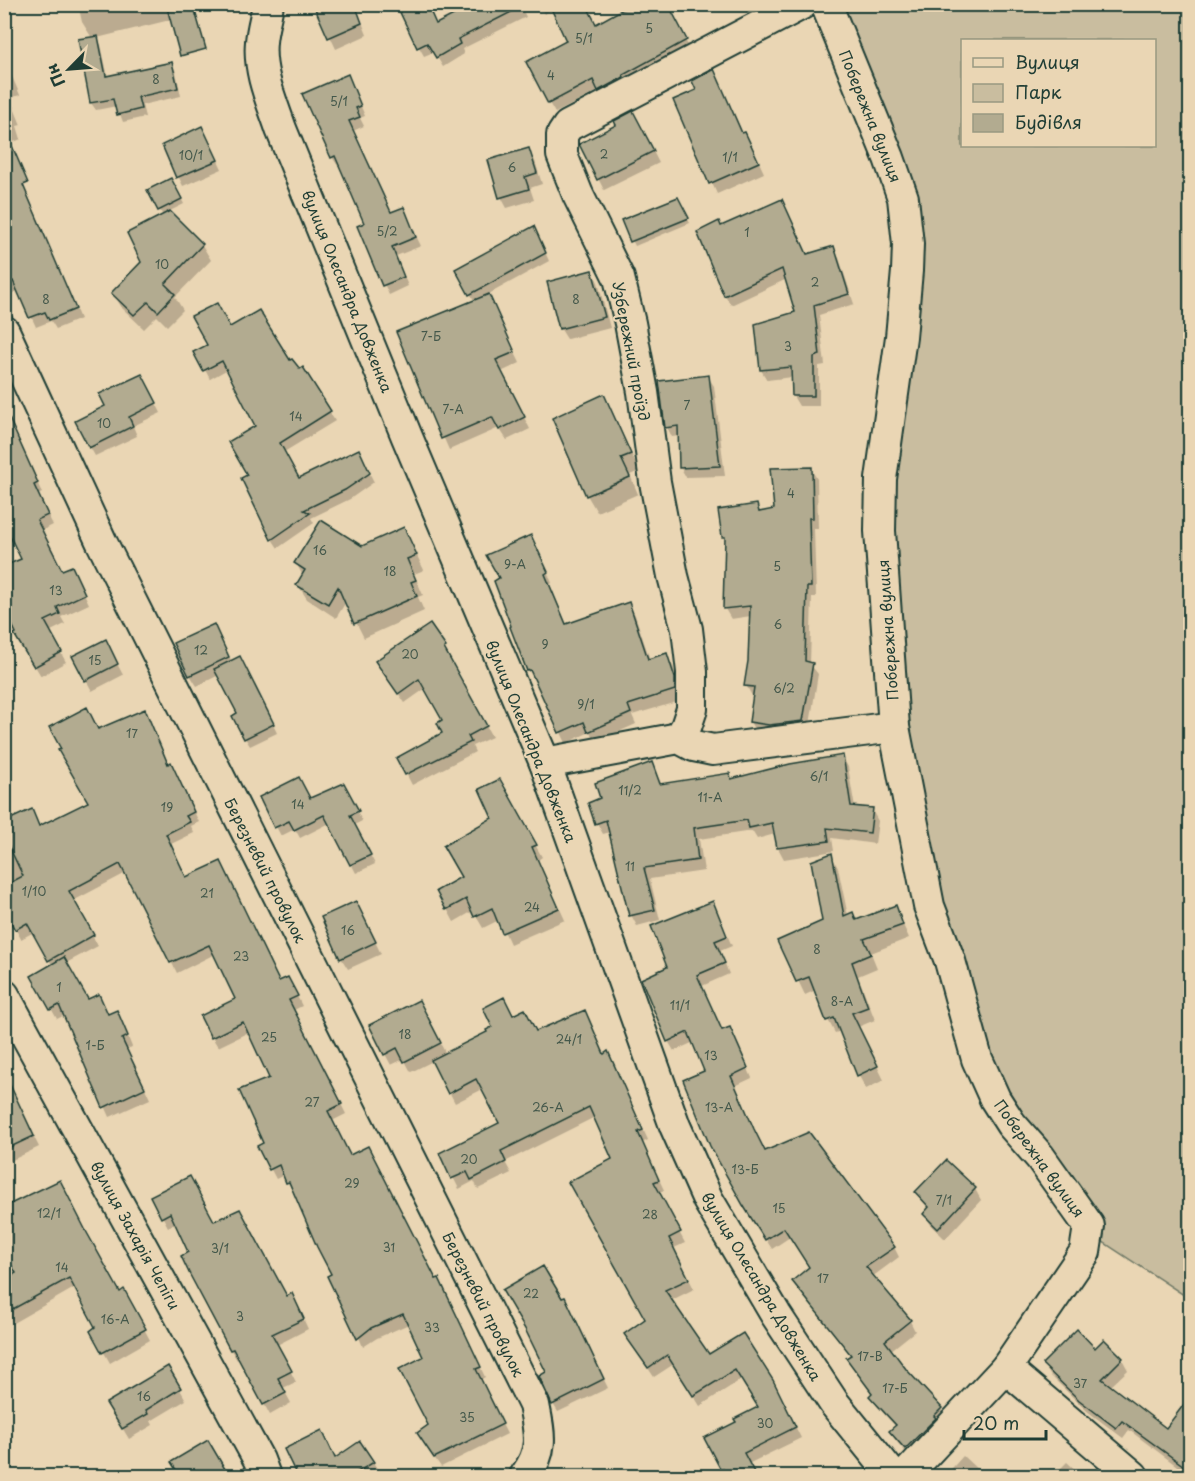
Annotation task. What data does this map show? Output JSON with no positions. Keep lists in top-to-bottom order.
{
  "streets": {
    "street": [
      "Побережна вулиця",
      "вулиця Олесандра Довженка",
      "Узбережний проїзд",
      "Березневий провулок",
      "вулиця Захарія Чепіги"
    ]
  },
  "house_numbers": [
    "5",
    "5/1",
    "4",
    "8",
    "5/1",
    "2",
    "10/1",
    "1/1",
    "6",
    "5/2",
    "1",
    "10",
    "2",
    "8",
    "8",
    "7-Б",
    "3",
    "7",
    "7-А",
    "14",
    "10",
    "4",
    "16",
    "9-А",
    "5",
    "18",
    "13",
    "6",
    "9",
    "12",
    "20",
    "15",
    "6/2",
    "9/1",
    "17",
    "6/1",
    "11/2",
    "11-А",
    "14",
    "19",
    "11",
    "1/10",
    "21",
    "24",
    "16",
    "8",
    "23",
    "1",
    "8-А",
    "11/1",
    "18",
    "25",
    "24/1",
    "1-Б",
    "13",
    "27",
    "26-А",
    "13-А",
    "20",
    "13-Б",
    "29",
    "7/1",
    "15",
    "12/1",
    "28",
    "31",
    "3/1",
    "14",
    "17",
    "22",
    "3",
    "16-А",
    "33",
    "17-В",
    "37",
    "17-Б",
    "16",
    "35",
    "30"
  ],
  "legend": ["Вулиця", "Парк", "Будівля"],
  "scale_bar": "20 m",
  "north": "bottom left"
}
